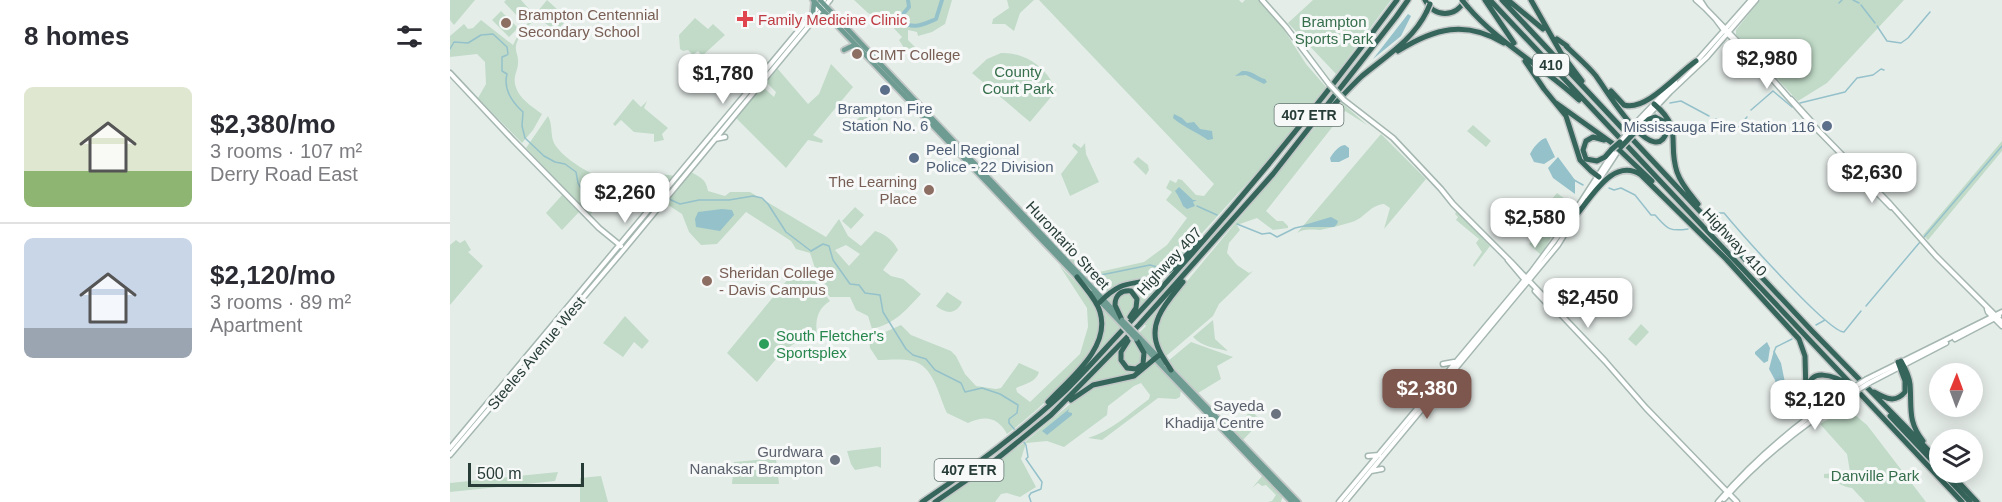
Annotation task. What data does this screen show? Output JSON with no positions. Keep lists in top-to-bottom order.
{
  "streets": {
    "highway": [
      "410",
      "407 ETR",
      "Highway 410",
      "Highway 407"
    ],
    "main road": ["Hurontario Street", "Steeles Avenue West"]
  },
  "parks": ["Brampton Sports Park", "County Court Park", "Danville Park"],
  "places": {
    "health": ["Family Medicine Clinic"],
    "other": [
      "Brampton Centennial Secondary School",
      "CIMT College",
      "Brampton Fire Station No. 6",
      "Mississauga Fire Station 116",
      "Peel Regional Police - 22 Division",
      "The Learning Place",
      "Sheridan College - Davis Campus",
      "South Fletcher's Sportsplex",
      "Sayeda Khadija Centre",
      "Gurdwara Nanaksar Brampton"
    ]
  },
  "scale_bar": "500 m",
  "north": "top",
  "page": {
    "heading": "8 homes",
    "price": [
      "$2,980",
      "$1,780",
      "$2,630",
      "$2,260",
      "$2,580",
      "$2,450",
      "$2,380",
      "$2,120"
    ],
    "list": [
      {
        "name": "$2,380/mo",
        "note": "3 rooms · 107 m² · Derry Road East"
      },
      {
        "name": "$2,120/mo",
        "note": "3 rooms · 89 m² · Apartment"
      }
    ],
    "scale": "500 m"
  }
}
